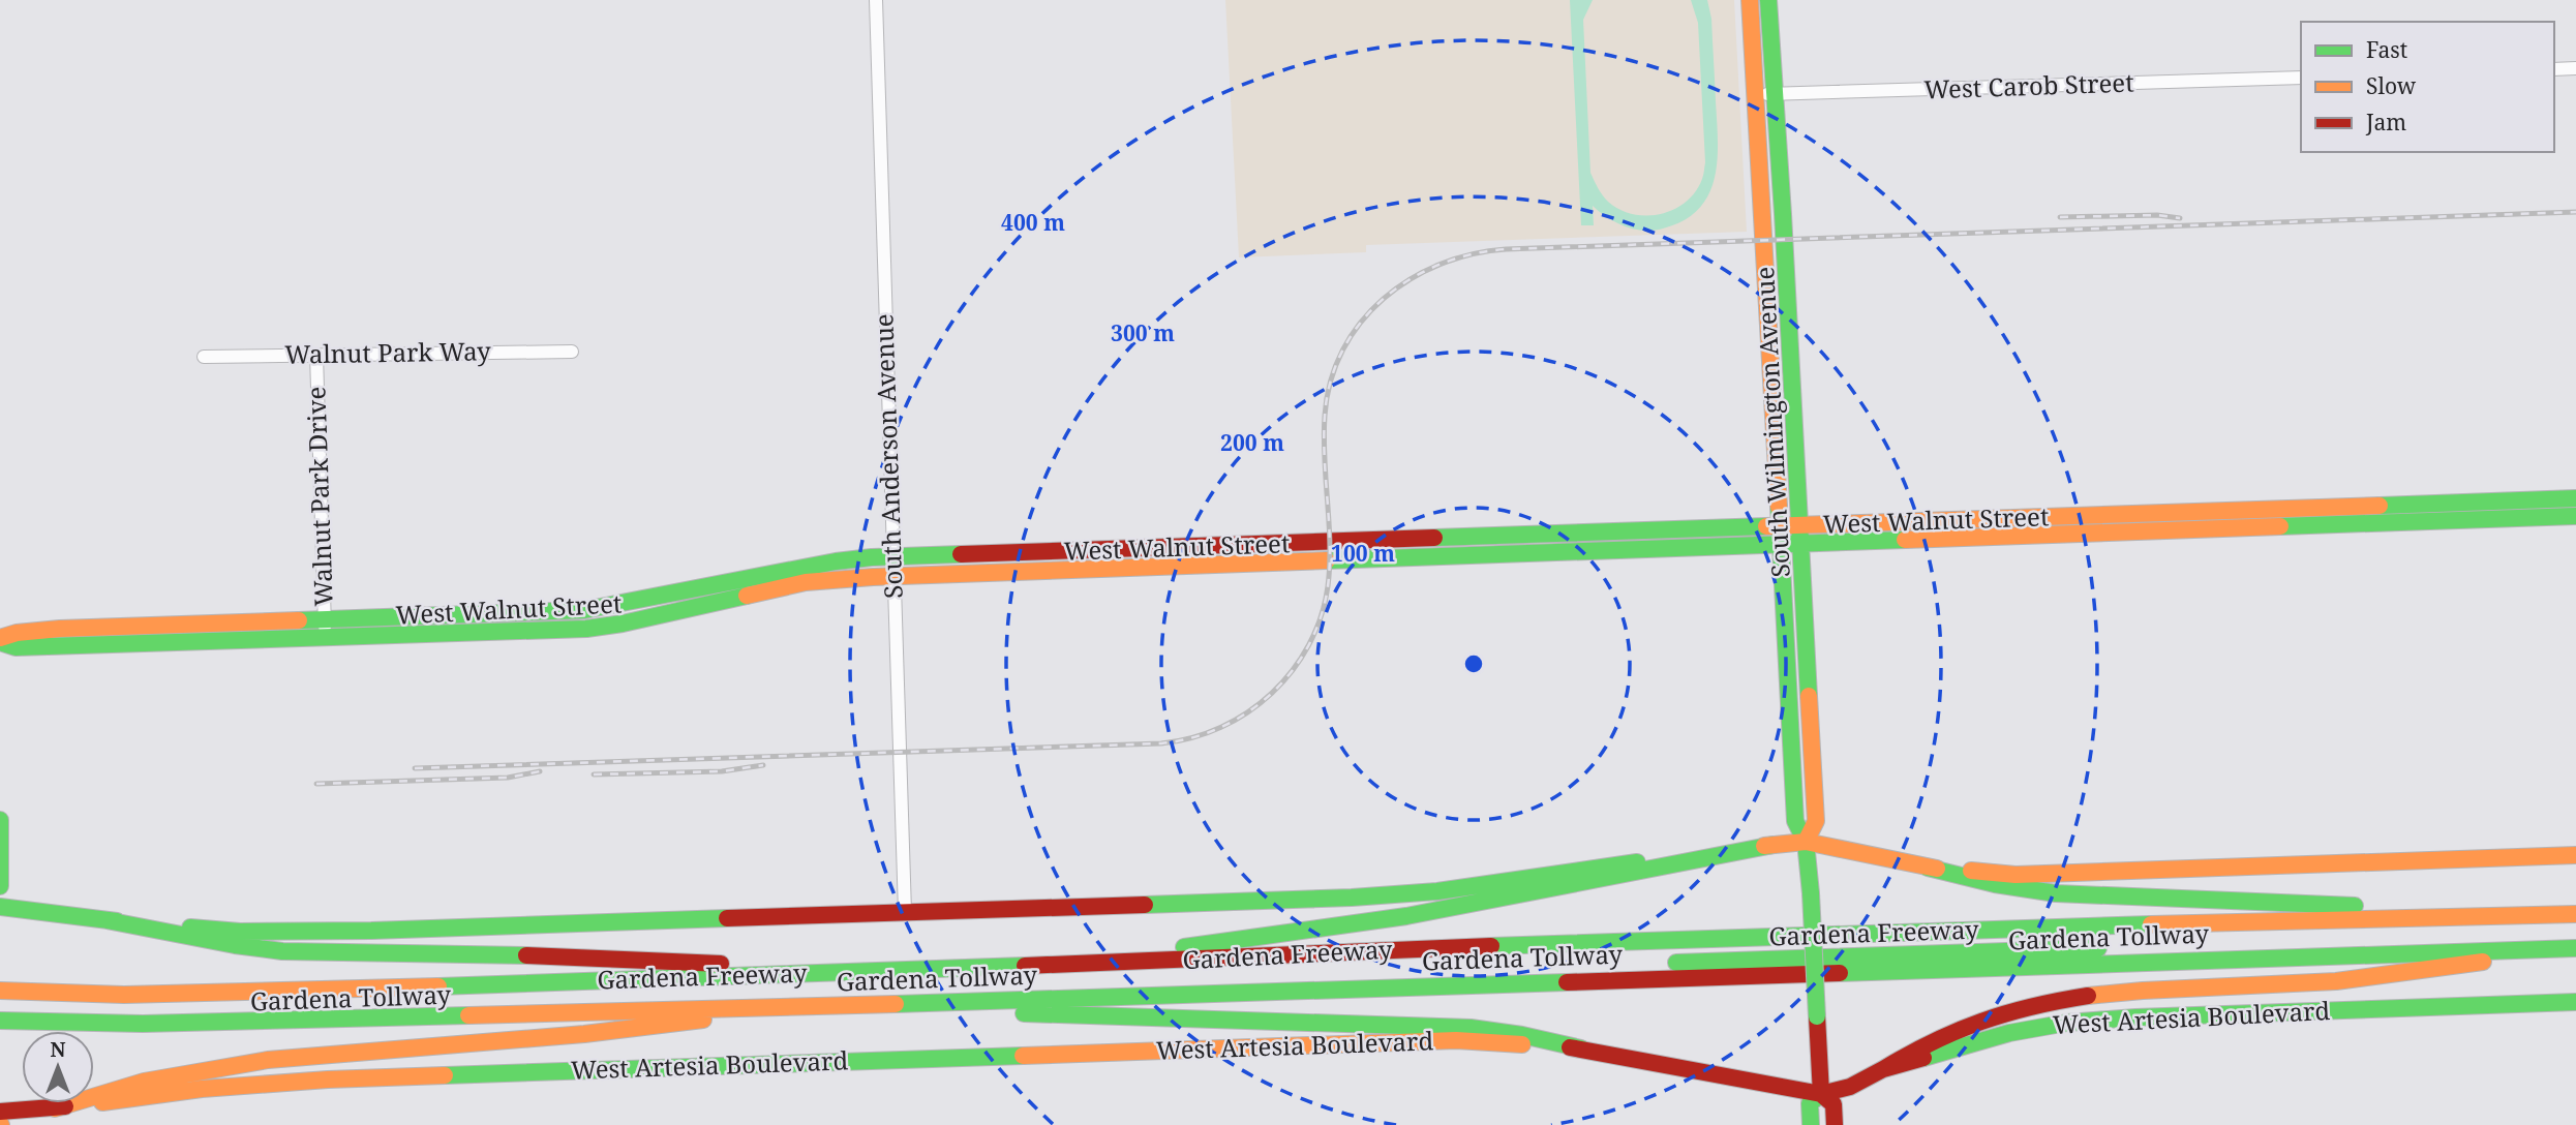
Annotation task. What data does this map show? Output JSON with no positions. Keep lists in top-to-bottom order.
{
  "streets": {
    "main road": [
      "South Wilmington Avenue",
      "West Walnut Street",
      "Gardena Freeway",
      "Gardena Tollway",
      "West Artesia Boulevard"
    ],
    "street": [
      "West Carob Street",
      "Walnut Park Way",
      "South Anderson Avenue",
      "Walnut Park Drive"
    ]
  },
  "crossings": [
    ["West Carob Street", "South Wilmington Avenue"],
    ["Walnut Park Way", "Walnut Park Drive"],
    ["South Wilmington Avenue", "West Walnut Street"],
    ["South Wilmington Avenue", "West Artesia Boulevard"],
    ["South Anderson Avenue", "West Walnut Street"],
    ["Walnut Park Drive", "West Walnut Street"],
    ["Gardena Freeway", "Gardena Tollway"]
  ],
  "legend": ["Fast", "Slow", "Jam"],
  "north": "top",
  "rings": [
    "400 m",
    "300 m",
    "200 m",
    "100 m"
  ]
}
